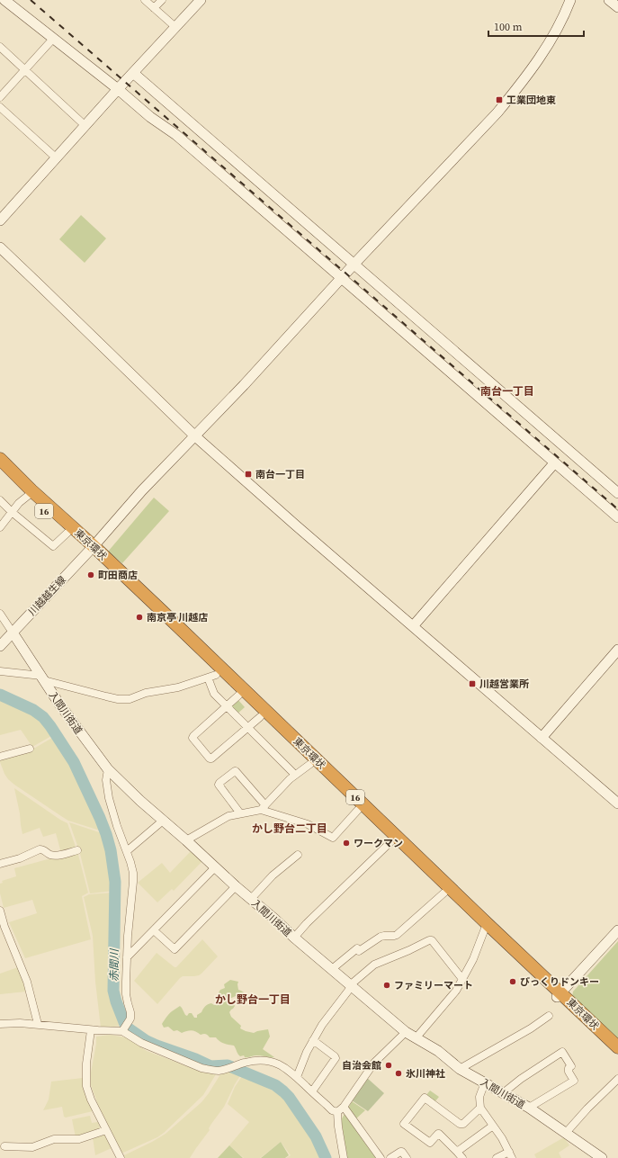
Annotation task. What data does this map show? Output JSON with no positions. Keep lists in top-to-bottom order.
{
  "streets": {
    "highway": ["16", "東京環状"],
    "street": ["川越越生線", "入間川街道"]
  },
  "crossings": [
    ["東京環状", "川越越生線"],
    ["川越越生線", "入間川街道"]
  ],
  "districts": ["南台一丁目", "かし野台二丁目", "かし野台一丁目"],
  "water": ["赤間川"],
  "places": {
    "transit": ["工業団地東", "南台一丁目", "川越営業所"],
    "other": [
      "町田商店",
      "南京亭 川越店",
      "ワークマン",
      "びっくりドンキー",
      "ファミリーマート",
      "自治会館",
      "氷川神社"
    ]
  },
  "scale_bar": "100 m"
}
